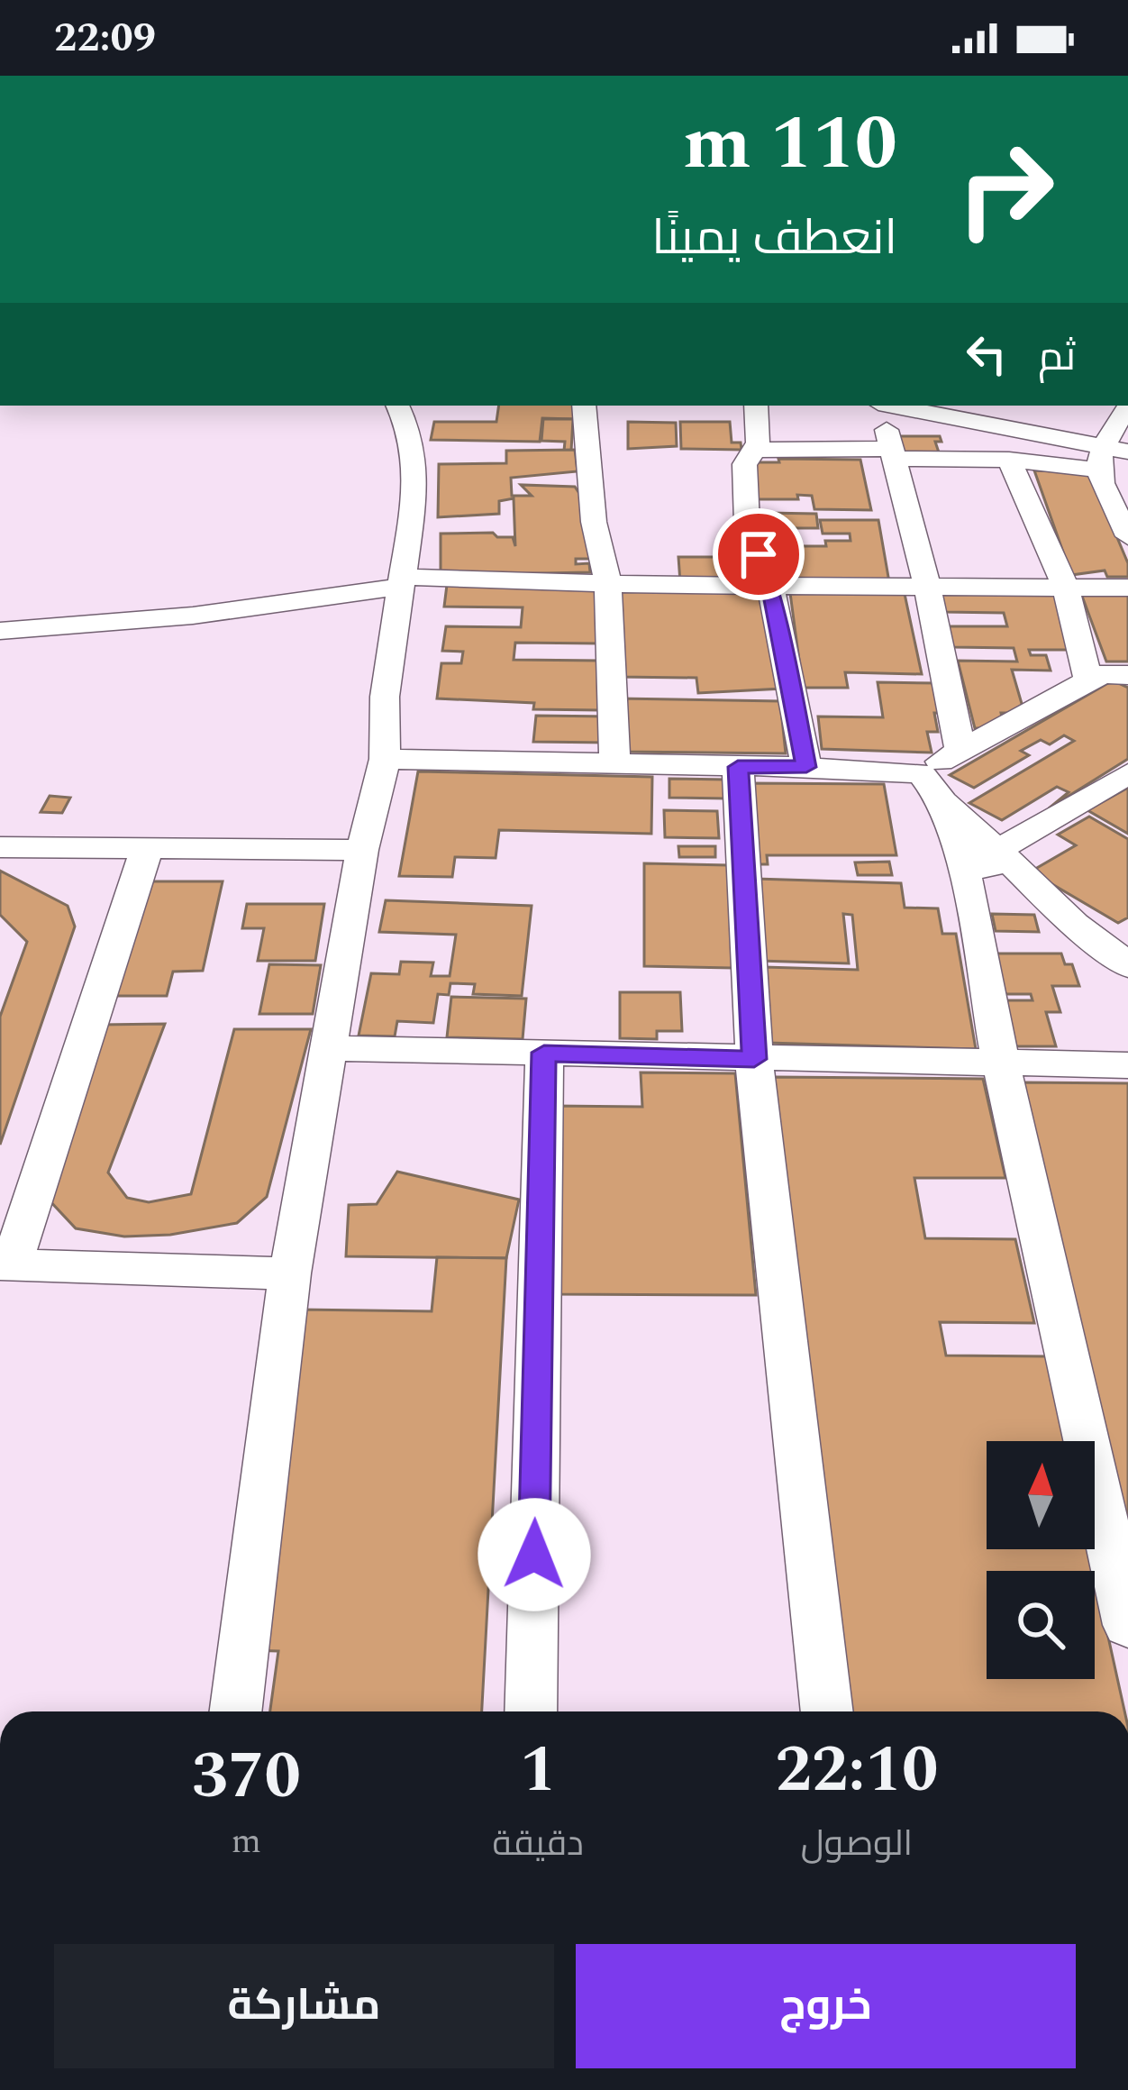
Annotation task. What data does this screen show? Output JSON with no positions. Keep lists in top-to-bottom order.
{
  "north": "top",
  "page": {
    "status": "22:09",
    "turn": ["110 m", "انعطف يمينًا"],
    "then": "ثم",
    "eta": [
      "22:10",
      "الوصول",
      "1",
      "دقيقة",
      "370",
      "m"
    ],
    "buttons": ["خروج", "مشاركة"]
  }
}
